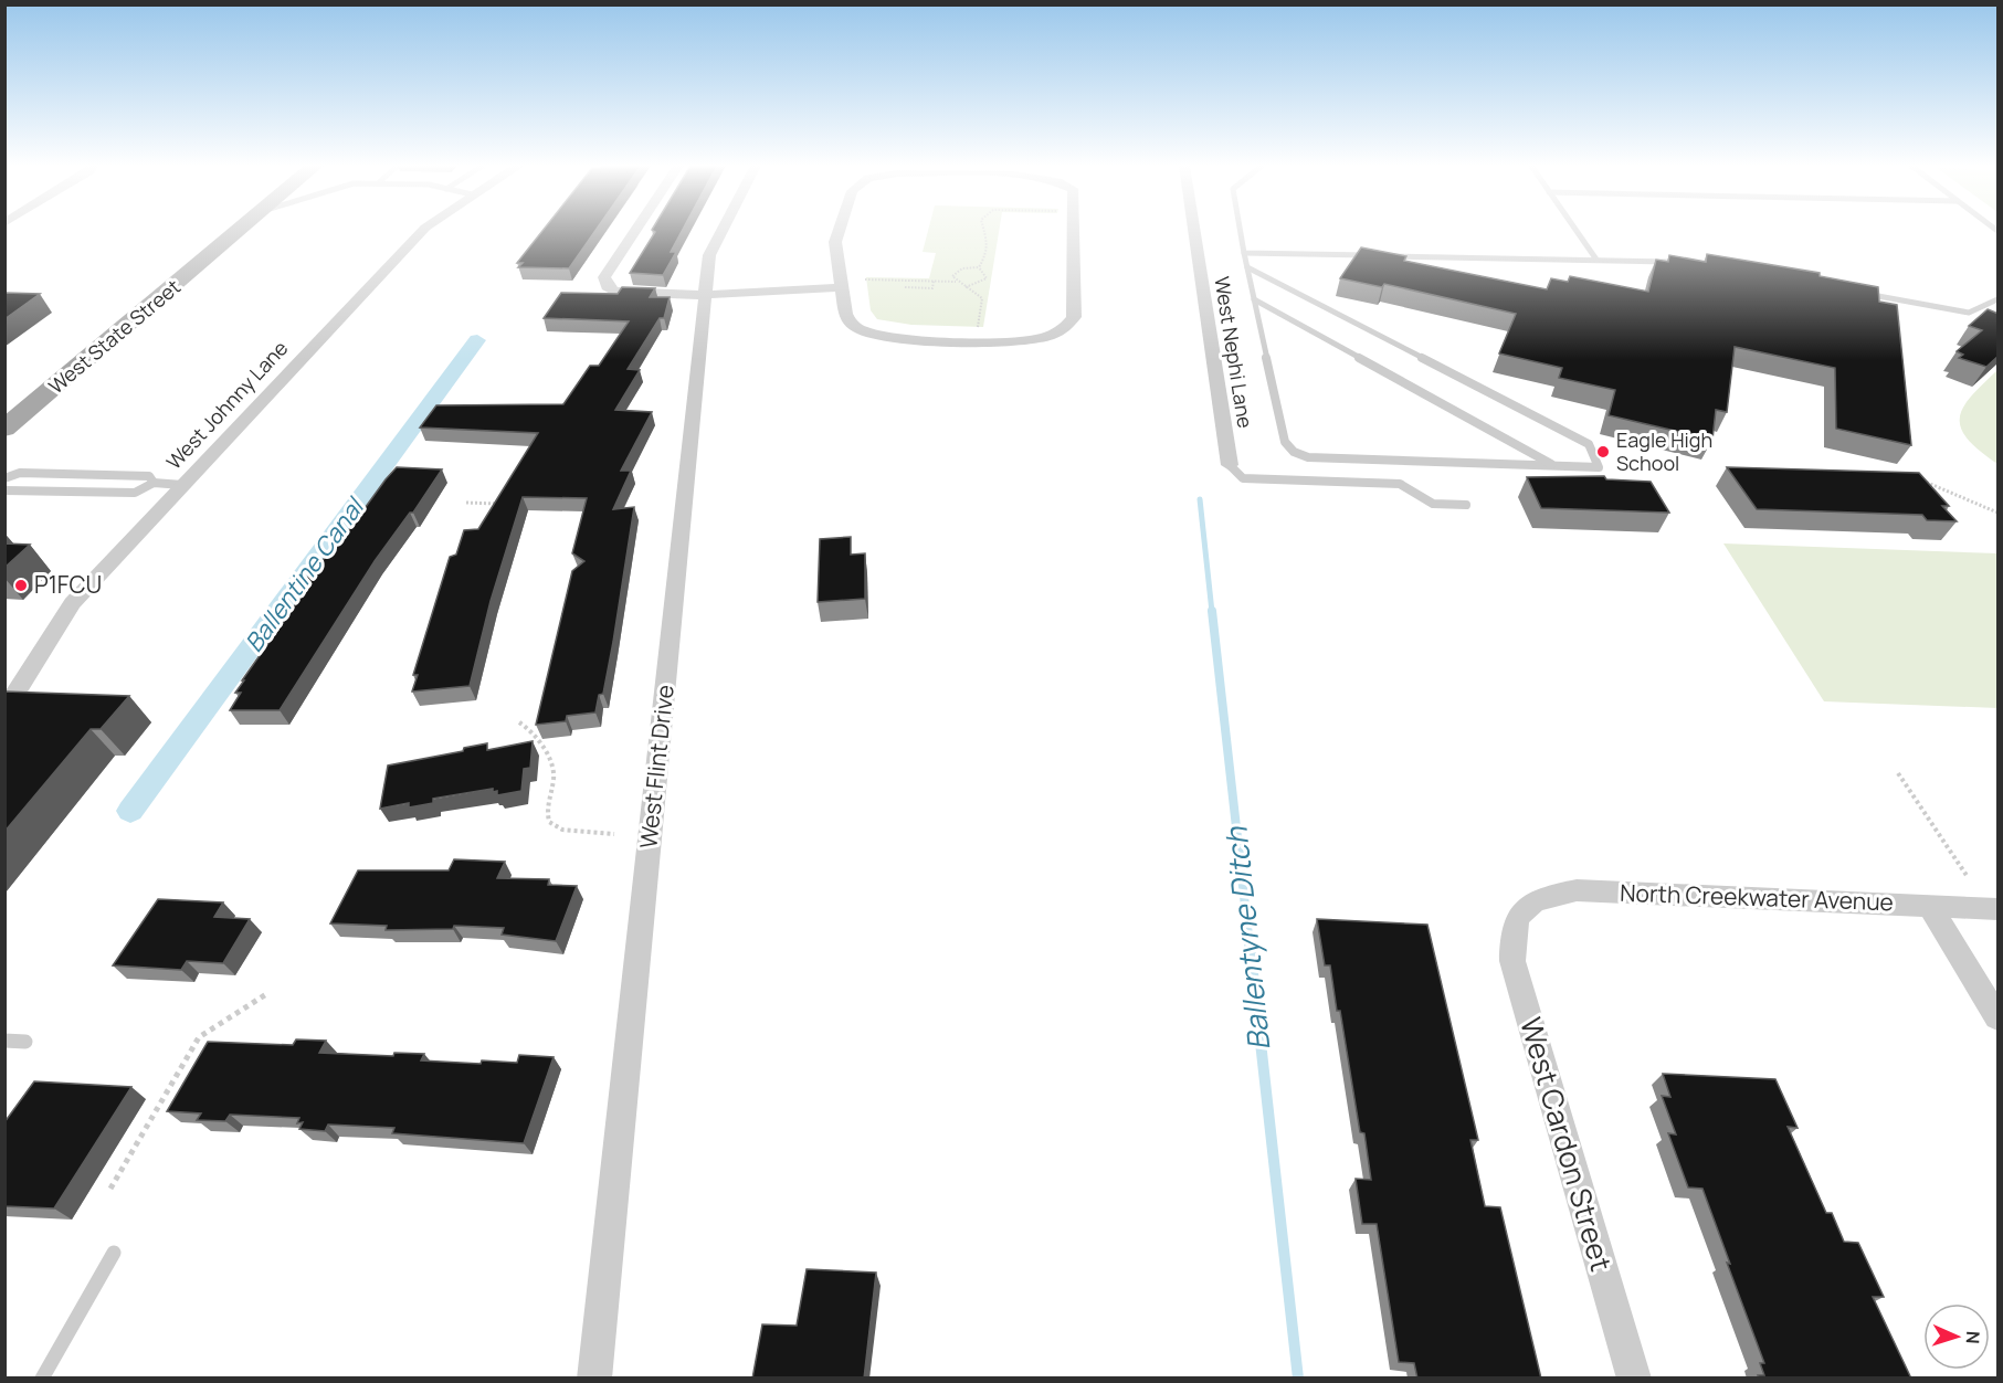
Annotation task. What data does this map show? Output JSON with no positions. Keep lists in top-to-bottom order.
{
  "streets": {
    "main road": ["West State Street"],
    "street": [
      "West Nephi Lane",
      "West Johnny Lane",
      "West Flint Drive",
      "North Creekwater Avenue",
      "West Cardon Street"
    ]
  },
  "crossings": [
    ["North Creekwater Avenue", "West Cardon Street"]
  ],
  "water": ["Ballentine Canal", "Ballentyne Ditch"],
  "places": ["Eagle High School", "P1FCU"],
  "north": "right"
}
